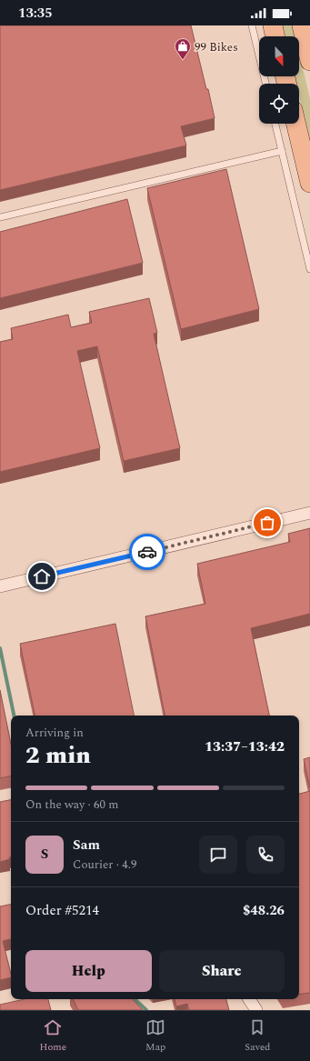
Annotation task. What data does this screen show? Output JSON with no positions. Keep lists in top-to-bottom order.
{
  "places": {
    "shop": ["99 Bikes"]
  },
  "north": "bottom",
  "page": {
    "status": "13:35",
    "heading": ["2 min", "Arriving in", "13:37–13:42"],
    "panel": [
      "Sam",
      "Courier · 4.9",
      "Order #5214",
      "$48.26"
    ],
    "bar": "On the way · 60 m",
    "round": "S",
    "buttons": ["Help", "Share"],
    "tabs": ["Home", "Map", "Saved"]
  }
}
